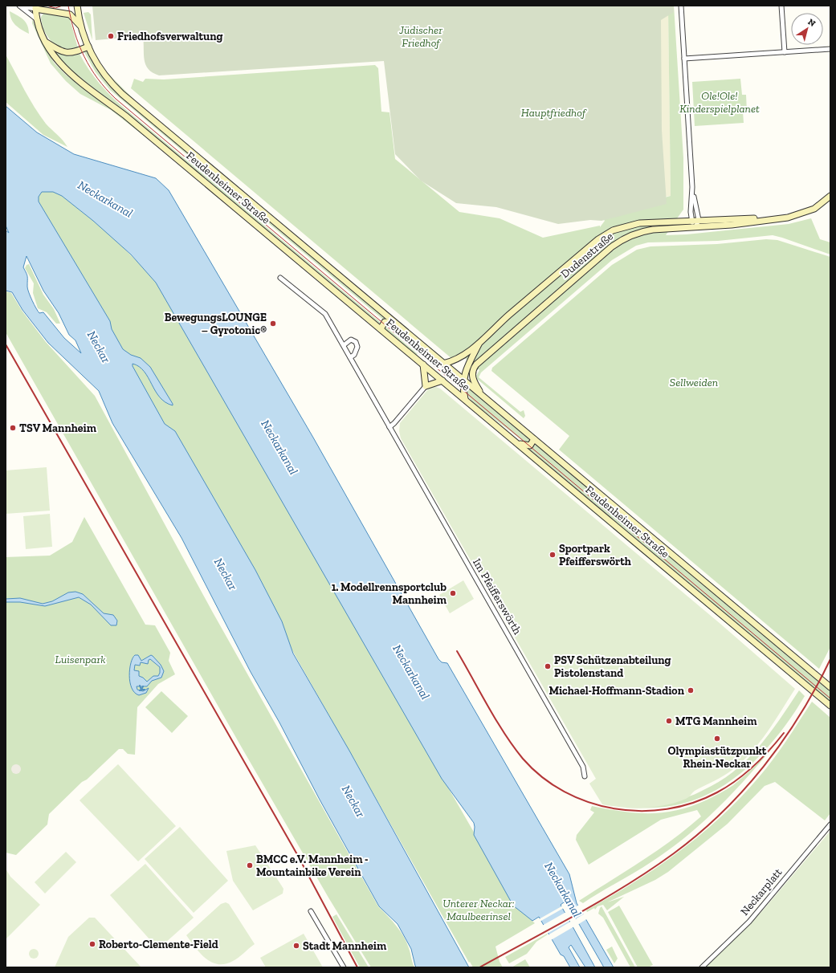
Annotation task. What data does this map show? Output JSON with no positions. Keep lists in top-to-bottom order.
{
  "streets": {
    "main road": ["Feudenheimer Straße", "Dudenstraße"],
    "street": ["Im Pfeifferswörth", "Neckarplatt"]
  },
  "crossings": [
    ["Feudenheimer Straße", "Dudenstraße"]
  ],
  "water": ["Neckarkanal", "Neckar"],
  "parks": [
    "Jüdischer Friedhof",
    "Ole!Ole! Kinderspielplanet",
    "Hauptfriedhof",
    "Sellweiden",
    "Luisenpark",
    "Unterer Neckar: Maulbeerinsel"
  ],
  "places": [
    "Friedhofsverwaltung",
    "BewegungsLOUNGE – Gyrotonic®",
    "TSV Mannheim",
    "Sportpark Pfeifferswörth",
    "1. Modellrennsportclub Mannheim",
    "PSV Schützenabteilung Pistolenstand",
    "Michael-Hoffmann-Stadion",
    "MTG Mannheim",
    "Olympiastützpunkt Rhein-Neckar",
    "BMCC e.V. Mannheim - Mountainbike Verein",
    "Roberto-Clemente-Field",
    "Stadt Mannheim"
  ],
  "north": "top right"
}
